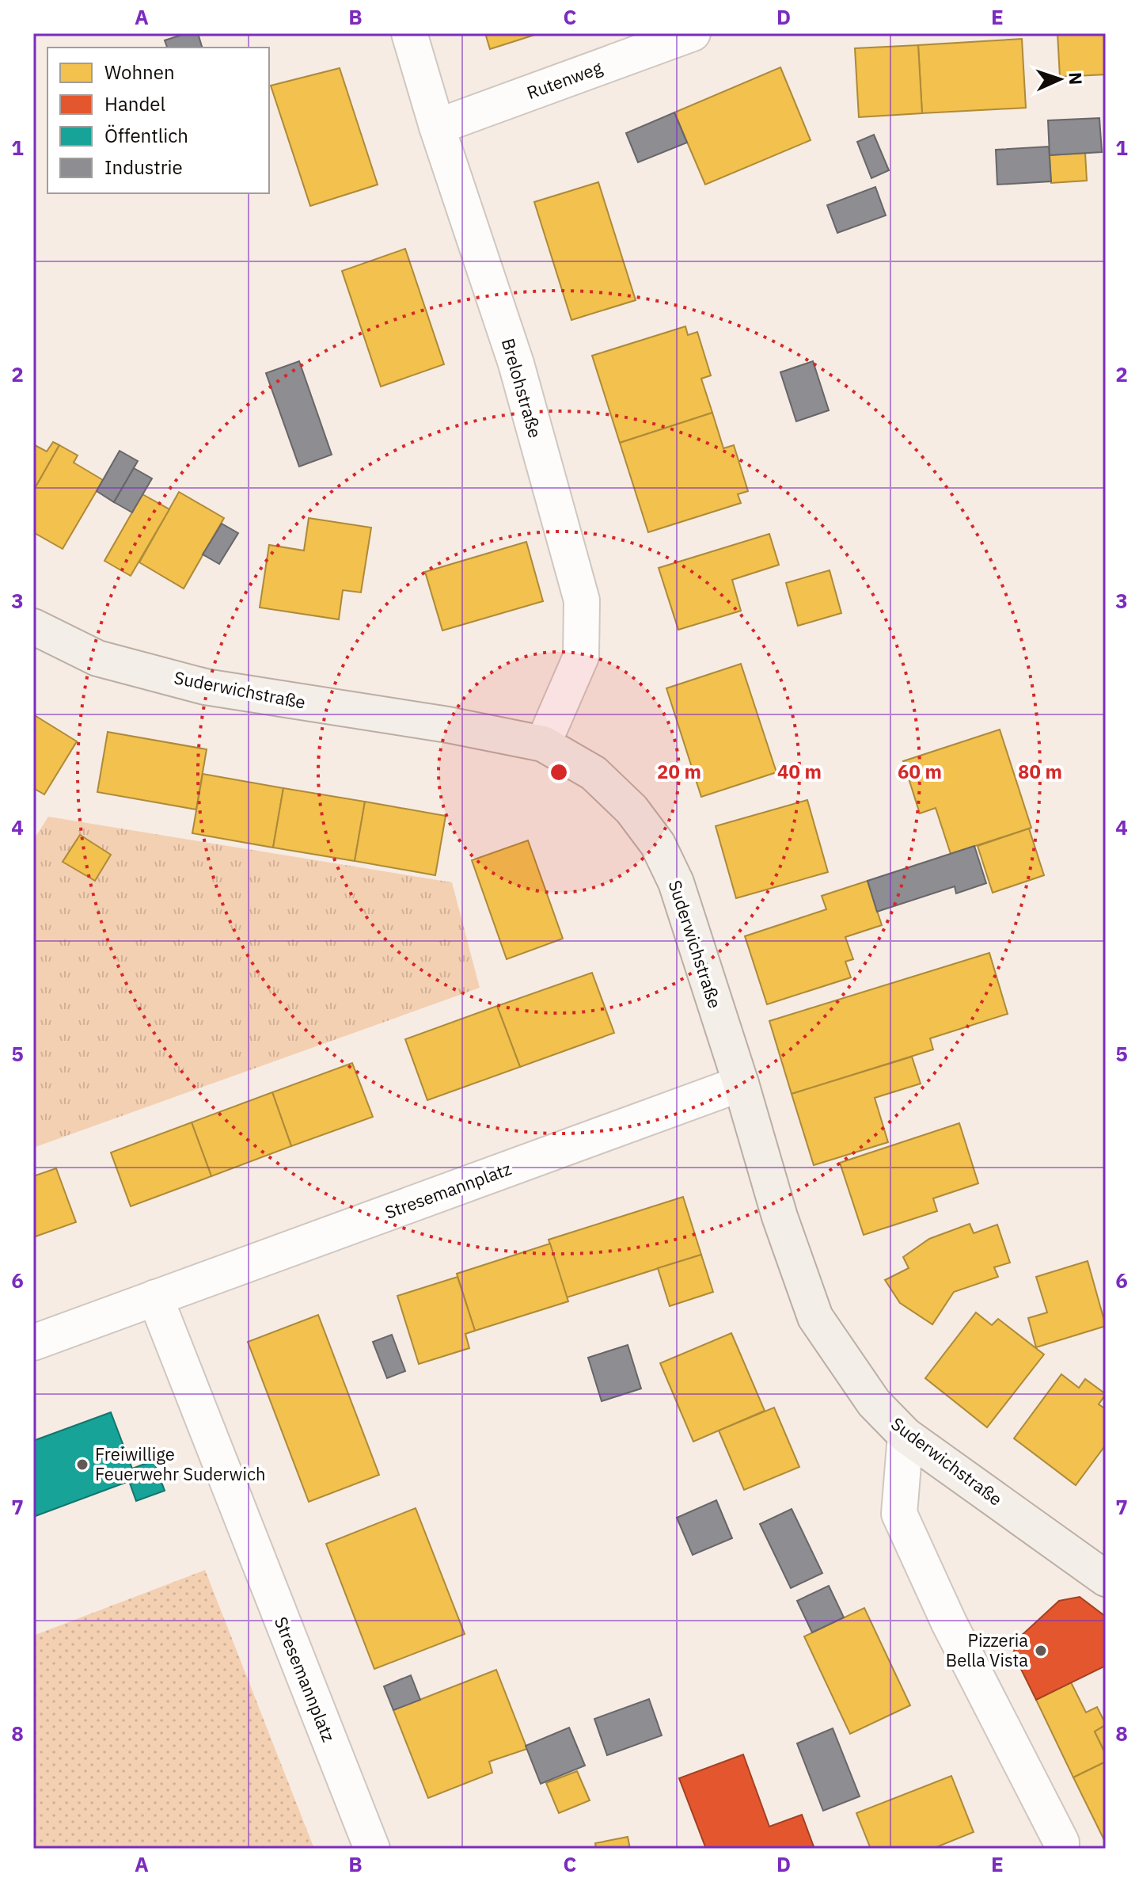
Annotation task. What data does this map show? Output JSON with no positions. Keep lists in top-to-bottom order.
{
  "streets": {
    "main road": ["Suderwichstraße"],
    "street": ["Rutenweg", "Brelohstraße", "Stresemannplatz"]
  },
  "crossings": [
    ["Rutenweg", "Brelohstraße"],
    ["Brelohstraße", "Suderwichstraße"],
    ["Suderwichstraße", "Stresemannplatz"]
  ],
  "places": ["Freiwillige Feuerwehr Suderwich", "Pizzeria Bella Vista"],
  "legend": [
    "Wohnen",
    "Handel",
    "Öffentlich",
    "Industrie"
  ],
  "north": "right",
  "grid": {
    "columns": [
      "A",
      "B",
      "C",
      "D",
      "E"
    ],
    "rows": [
      "1",
      "2",
      "3",
      "4",
      "5",
      "6",
      "7",
      "8"
    ]
  },
  "rings": [
    "20 m",
    "40 m",
    "60 m",
    "80 m"
  ]
}
